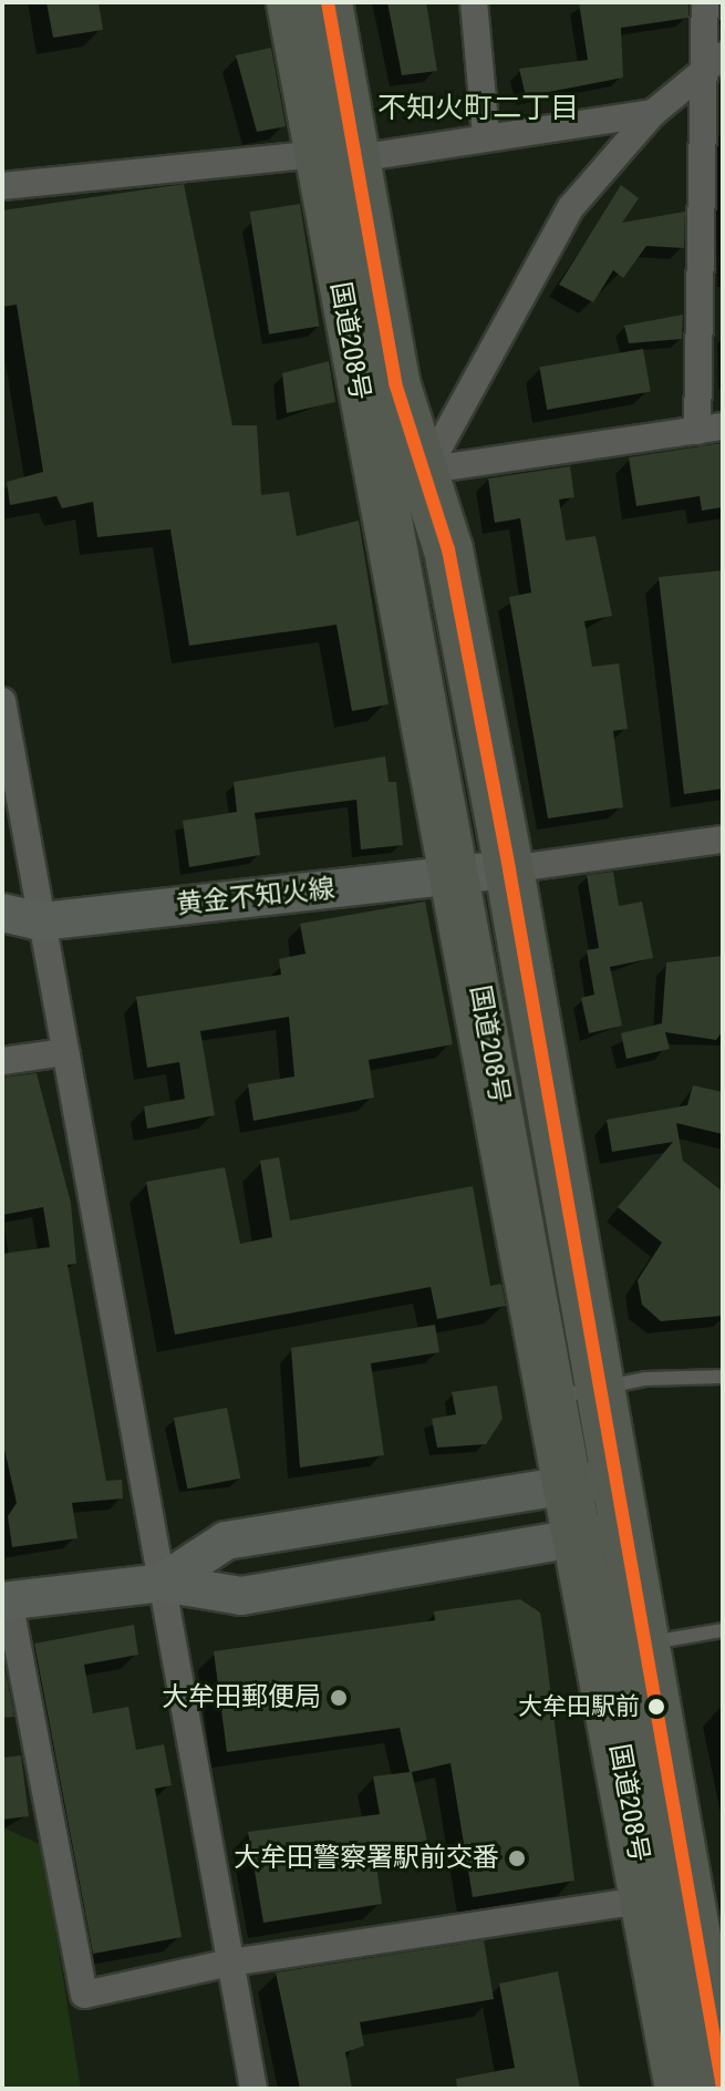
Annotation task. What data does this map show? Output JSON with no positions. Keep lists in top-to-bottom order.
{
  "streets": {
    "highway": ["国道208号"],
    "street": ["黄金不知火線"]
  },
  "crossings": [
    ["国道208号", "黄金不知火線"]
  ],
  "districts": ["不知火町二丁目"],
  "places": ["大牟田郵便局", "大牟田駅前", "大牟田警察署駅前交番"]
}
